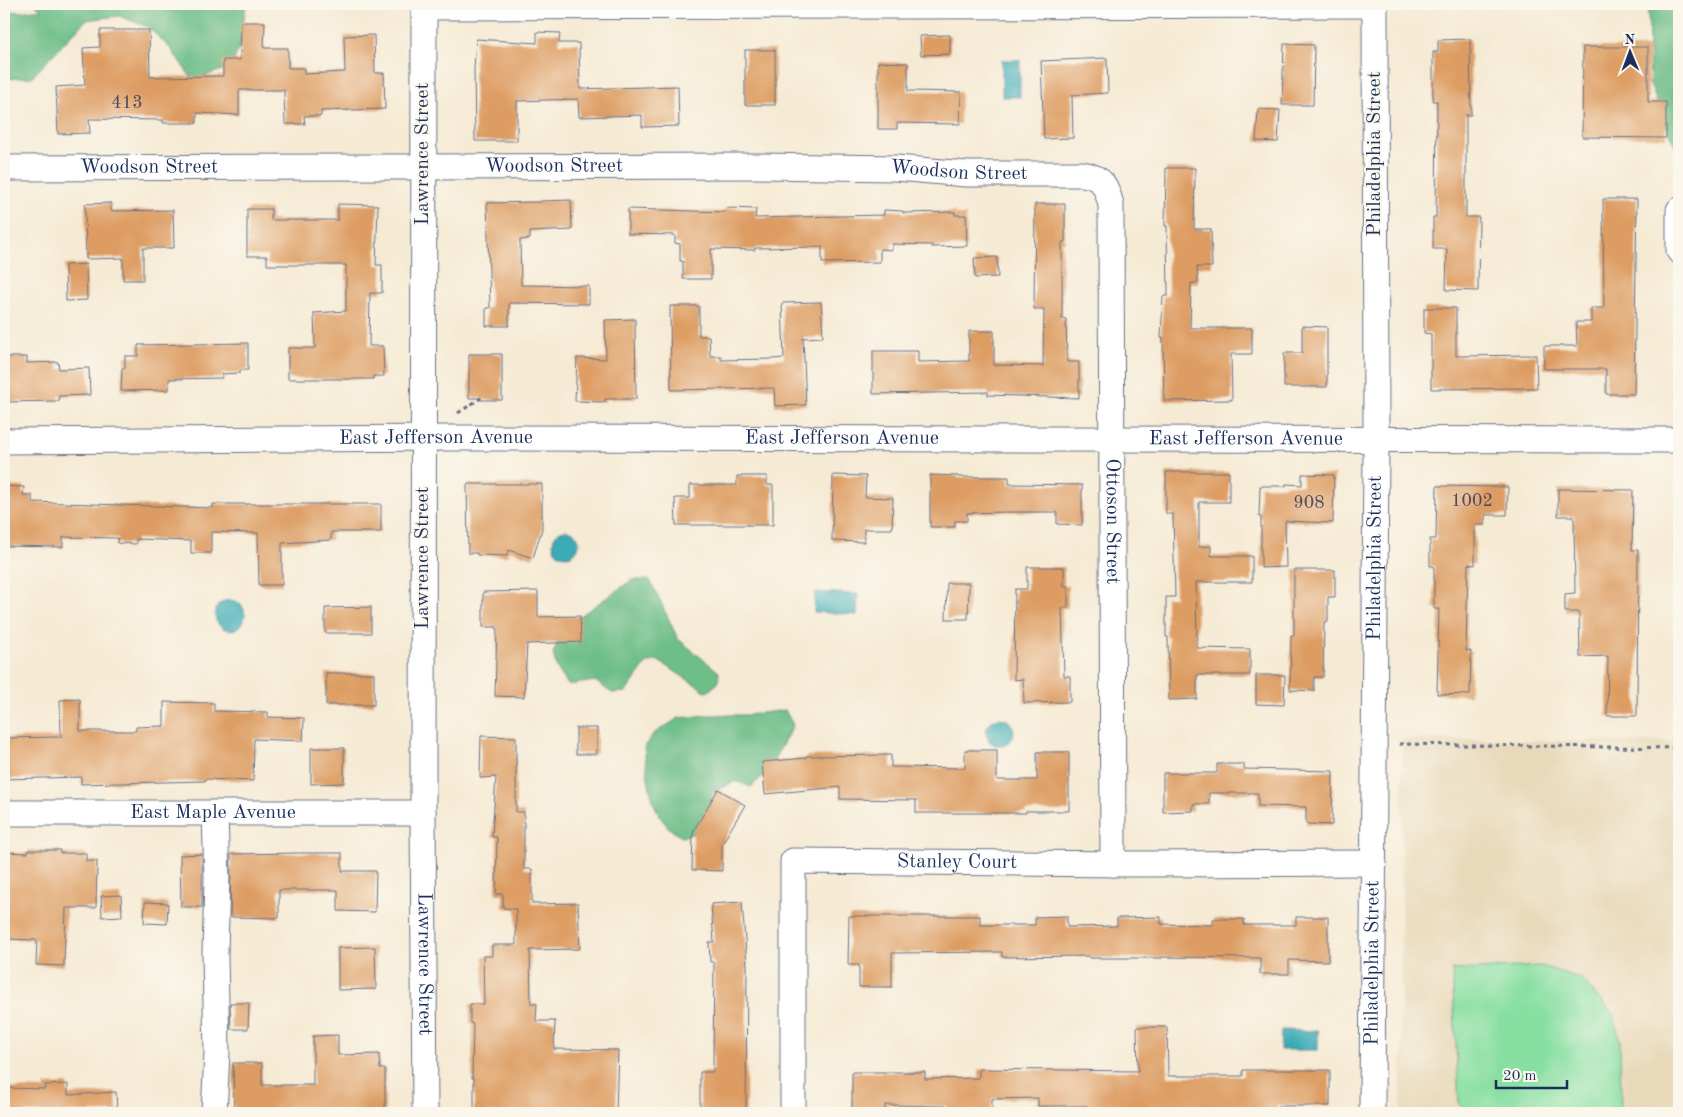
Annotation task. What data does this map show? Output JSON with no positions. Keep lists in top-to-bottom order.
{
  "streets": {
    "street": [
      "Lawrence Street",
      "Philadelphia Street",
      "Woodson Street",
      "East Jefferson Avenue",
      "Ottoson Street",
      "East Maple Avenue",
      "Stanley Court"
    ]
  },
  "crossings": [
    ["Lawrence Street", "Woodson Street"],
    ["Lawrence Street", "East Jefferson Avenue"],
    ["Lawrence Street", "East Maple Avenue"],
    ["Philadelphia Street", "East Jefferson Avenue"],
    ["Philadelphia Street", "Stanley Court"],
    ["Woodson Street", "Ottoson Street"],
    ["East Jefferson Avenue", "Ottoson Street"],
    ["Ottoson Street", "Stanley Court"]
  ],
  "house_numbers": ["413", "1002", "908"],
  "scale_bar": "20 m",
  "north": "top"
}
